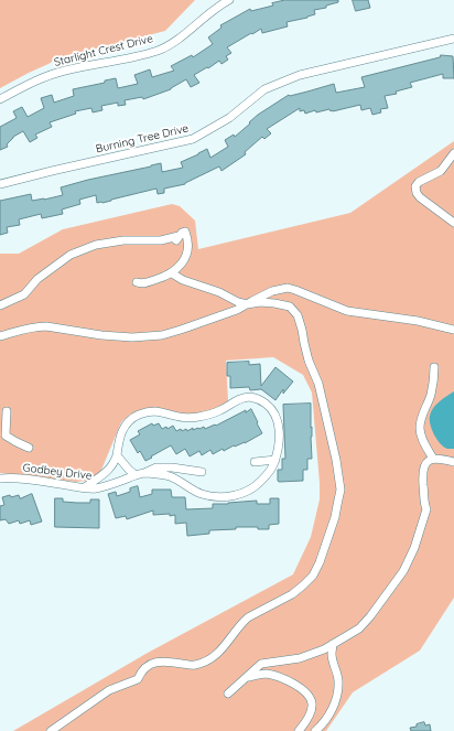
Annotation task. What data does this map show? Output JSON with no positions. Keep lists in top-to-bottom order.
{
  "streets": {
    "street": ["Starlight Crest Drive", "Burning Tree Drive", "Godbey Drive"]
  }
}
